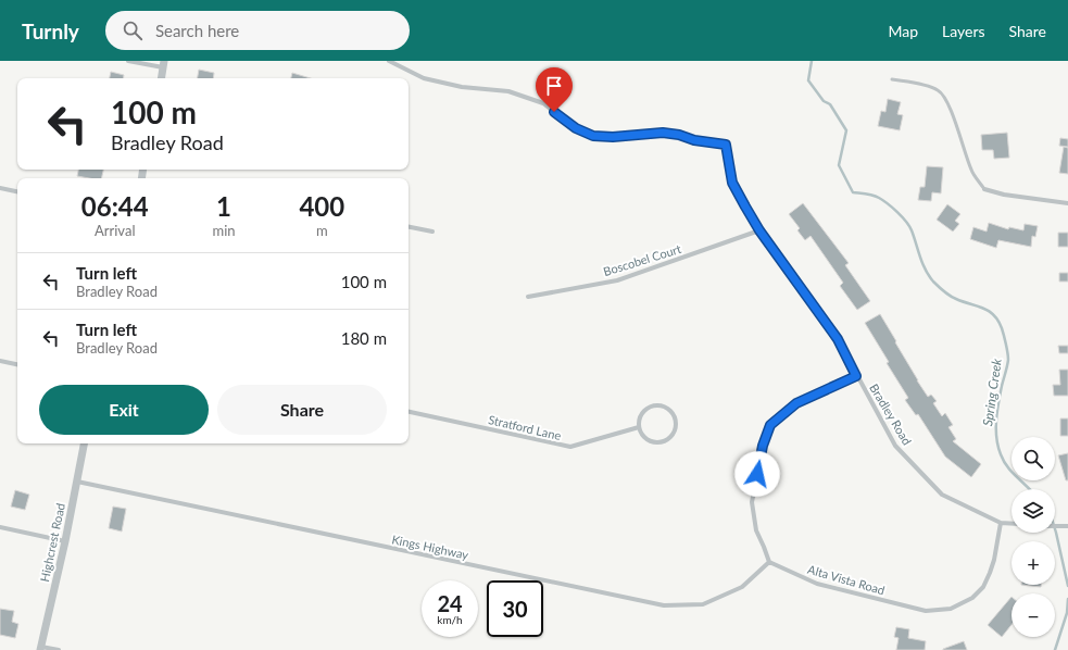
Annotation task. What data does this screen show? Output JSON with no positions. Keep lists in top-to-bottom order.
{
  "streets": {
    "street": [
      "Boscobel Court",
      "Bradley Road",
      "Stratford Lane",
      "Highcrest Road",
      "Kings Highway",
      "Alta Vista Road"
    ]
  },
  "crossings": [
    ["Boscobel Court", "Bradley Road"],
    ["Bradley Road", "Alta Vista Road"],
    ["Highcrest Road", "Kings Highway"],
    ["Kings Highway", "Alta Vista Road"]
  ],
  "water": ["Spring Creek"],
  "page": {
    "header": "Turnly",
    "search": "Search here",
    "nav": ["Map", "Layers", "Share"],
    "turn": ["100 m", "Bradley Road"],
    "eta": [
      "06:44",
      "Arrival",
      "1",
      "min",
      "400",
      "m"
    ],
    "list": [
      {
        "name": "Turn left",
        "note": "Bradley Road",
        "value": "100 m"
      },
      {
        "name": "Turn left",
        "note": "Bradley Road",
        "value": "180 m"
      }
    ],
    "buttons": ["Exit", "Share"],
    "map_buttons": ["+", "−"],
    "speed": "24 km/h",
    "limit": "30"
  }
}
